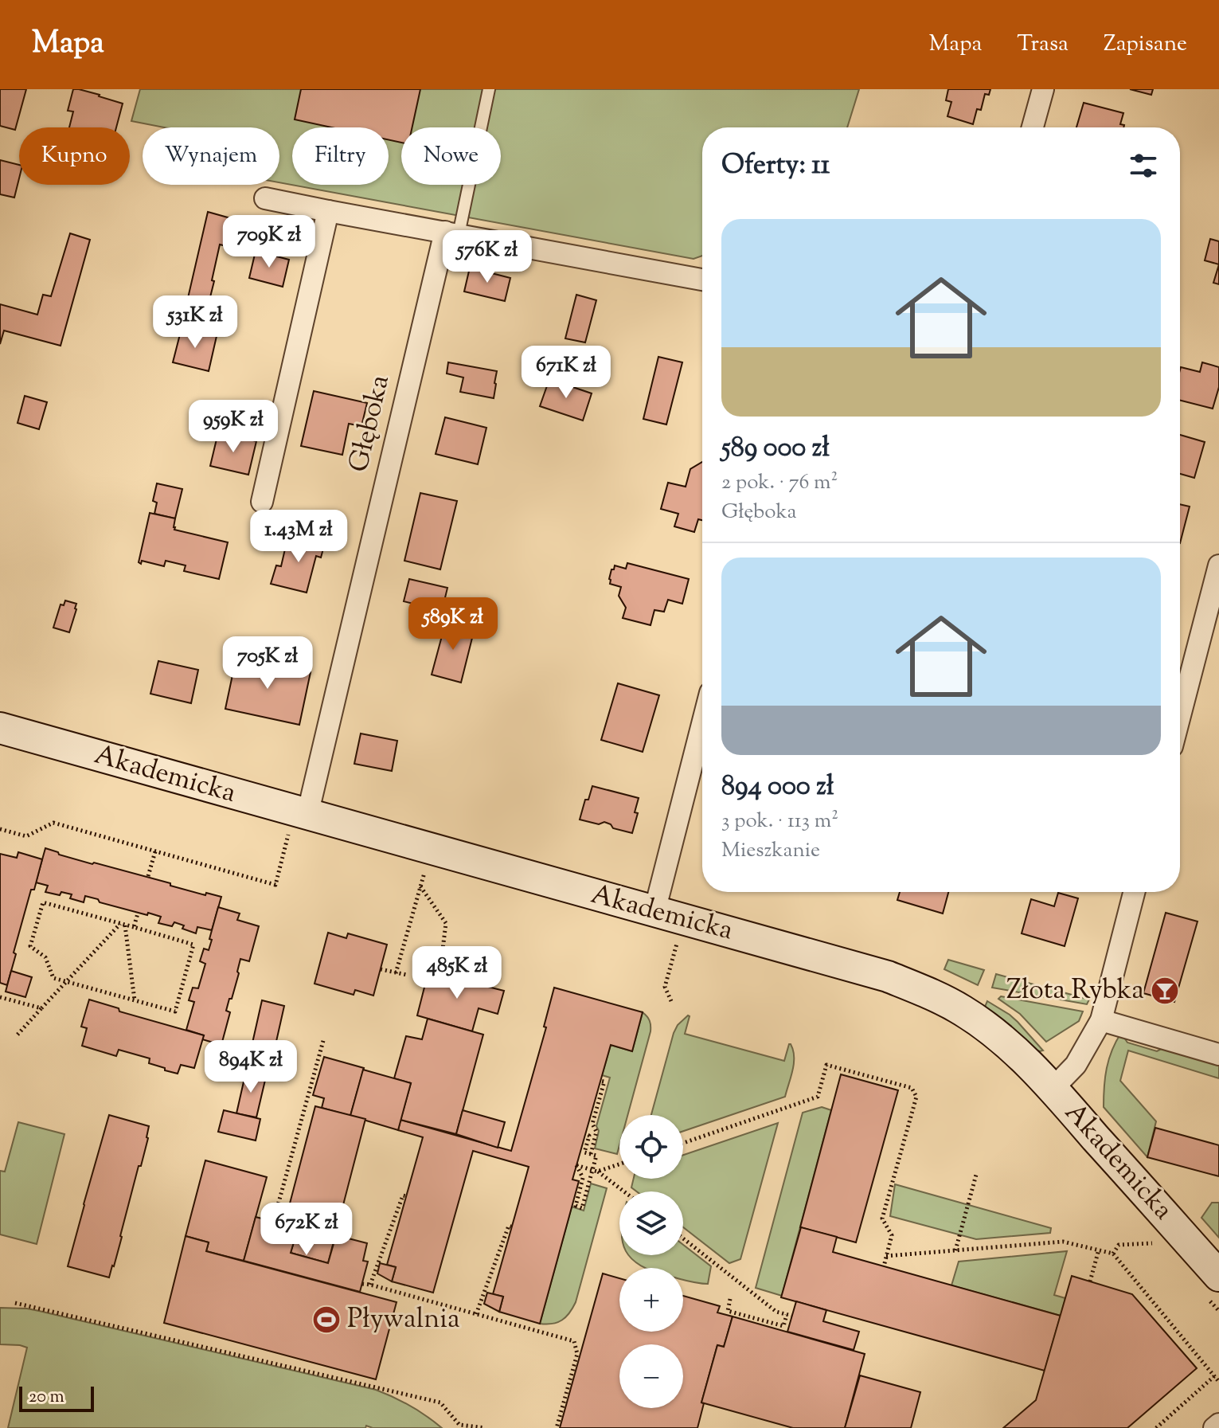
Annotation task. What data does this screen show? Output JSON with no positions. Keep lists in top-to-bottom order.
{
  "streets": {
    "street": ["Głęboka", "Akademicka"]
  },
  "crossings": [
    ["Głęboka", "Akademicka"]
  ],
  "places": {
    "bar": ["Złota Rybka"],
    "sports": ["Pływalnia"]
  },
  "scale_bar": "20 m",
  "page": {
    "header": "Mapa",
    "nav": ["Mapa", "Trasa", "Zapisane"],
    "chip": [
      "Kupno",
      "Wynajem",
      "Filtry",
      "Nowe"
    ],
    "heading": "Oferty: 11",
    "list": [
      {
        "name": "589 000 zł",
        "note": "2 pok. · 76 m² · Głęboka"
      },
      {
        "name": "894 000 zł",
        "note": "3 pok. · 113 m² · Mieszkanie"
      }
    ],
    "price": [
      "709K zł",
      "576K zł",
      "531K zł",
      "671K zł",
      "959K zł",
      "1.43M zł",
      "589K zł",
      "705K zł",
      "485K zł",
      "894K zł",
      "672K zł"
    ],
    "map_buttons": ["+", "−"],
    "scale": "20 m"
  }
}
